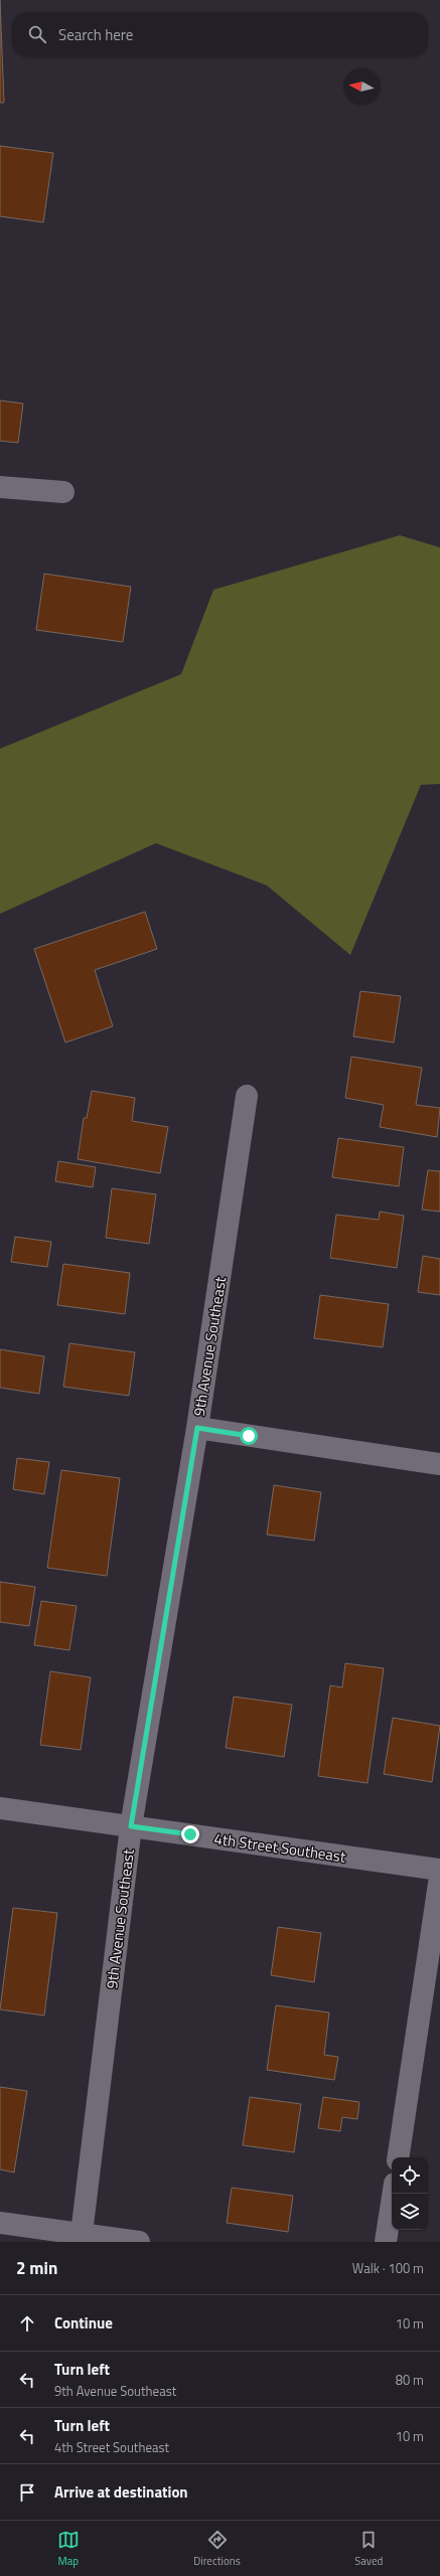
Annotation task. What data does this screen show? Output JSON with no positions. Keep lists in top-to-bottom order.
{
  "streets": {
    "street": ["9th Avenue Southeast", "4th Street Southeast"]
  },
  "crossings": [
    ["9th Avenue Southeast", "4th Street Southeast"]
  ],
  "north": "left",
  "page": {
    "search": "Search here",
    "heading": ["2 min", "Walk · 100 m"],
    "list": [
      ["Continue", "10 m"],
      ["Turn left", "9th Avenue Southeast", "80 m"],
      ["Turn left", "4th Street Southeast", "10 m"],
      "Arrive at destination"
    ],
    "nav": ["Map", "Directions", "Saved"]
  }
}
